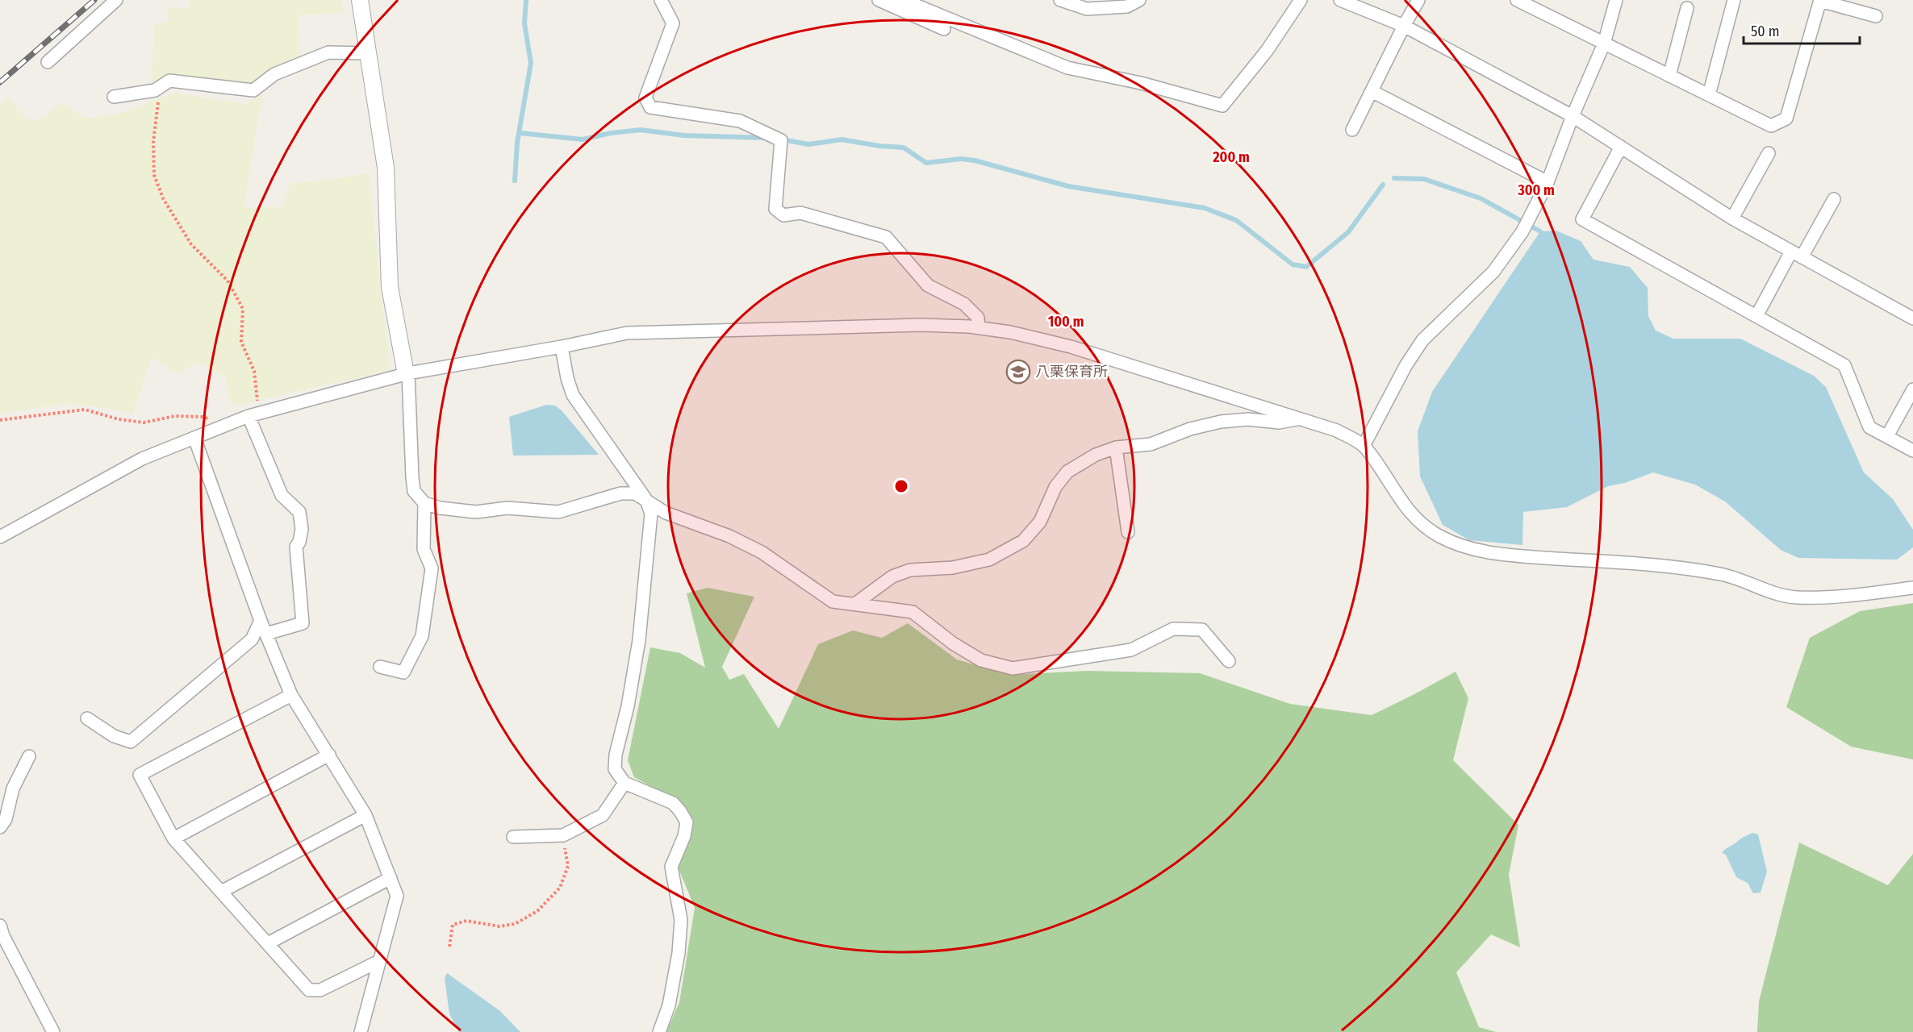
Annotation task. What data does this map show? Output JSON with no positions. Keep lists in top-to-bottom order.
{
  "places": {
    "school or university": ["八栗保育所"]
  },
  "scale_bar": "50 m",
  "rings": ["200 m", "300 m", "100 m"]
}
